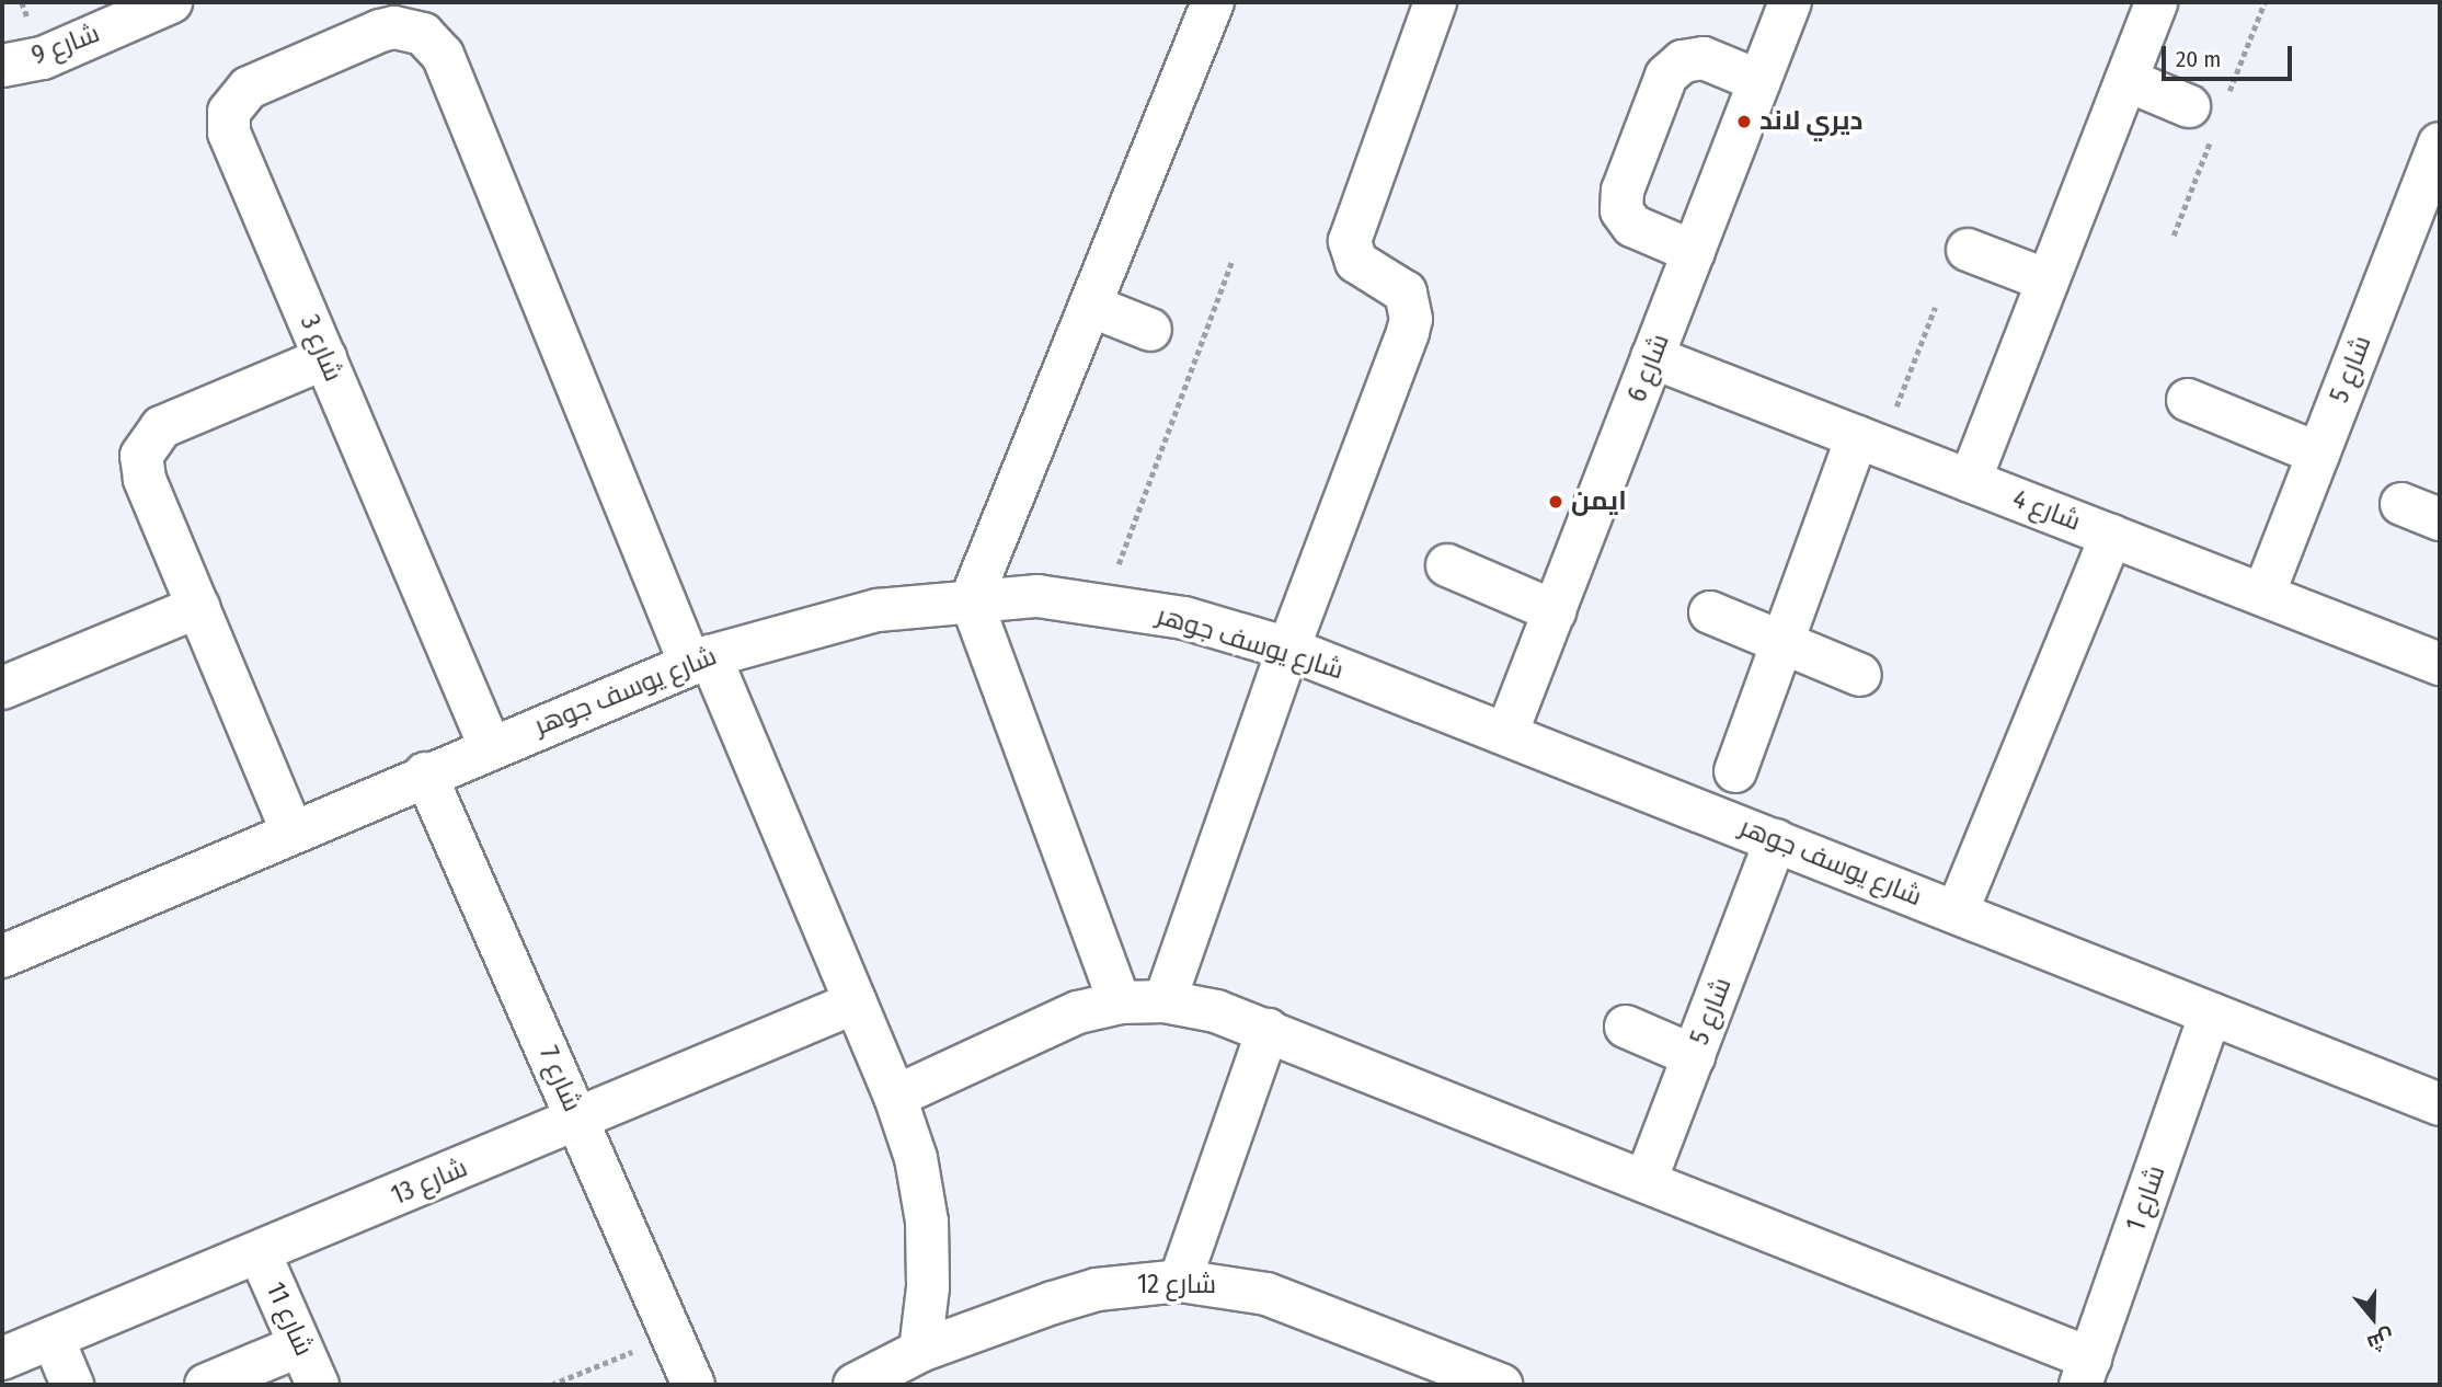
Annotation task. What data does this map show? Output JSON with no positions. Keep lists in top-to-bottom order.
{
  "streets": {
    "street": [
      "شارع 9",
      "شارع 3",
      "شارع 6",
      "شارع 5",
      "شارع 4",
      "شارع يوسف جوهر",
      "شارع 7",
      "شارع 13",
      "شارع 1",
      "شارع 12",
      "شارع 11"
    ]
  },
  "crossings": [
    ["شارع 3", "شارع يوسف جوهر"],
    ["شارع 6", "شارع 4"],
    ["شارع 6", "شارع يوسف جوهر"],
    ["شارع 5", "شارع 4"],
    ["شارع 5", "شارع يوسف جوهر"],
    ["شارع يوسف جوهر", "شارع 7"],
    ["شارع يوسف جوهر", "شارع 1"],
    ["شارع 7", "شارع 13"],
    ["شارع 13", "شارع 11"]
  ],
  "places": ["ديري لاند", "ايمن"],
  "scale_bar": "20 m",
  "north": "bottom"
}
